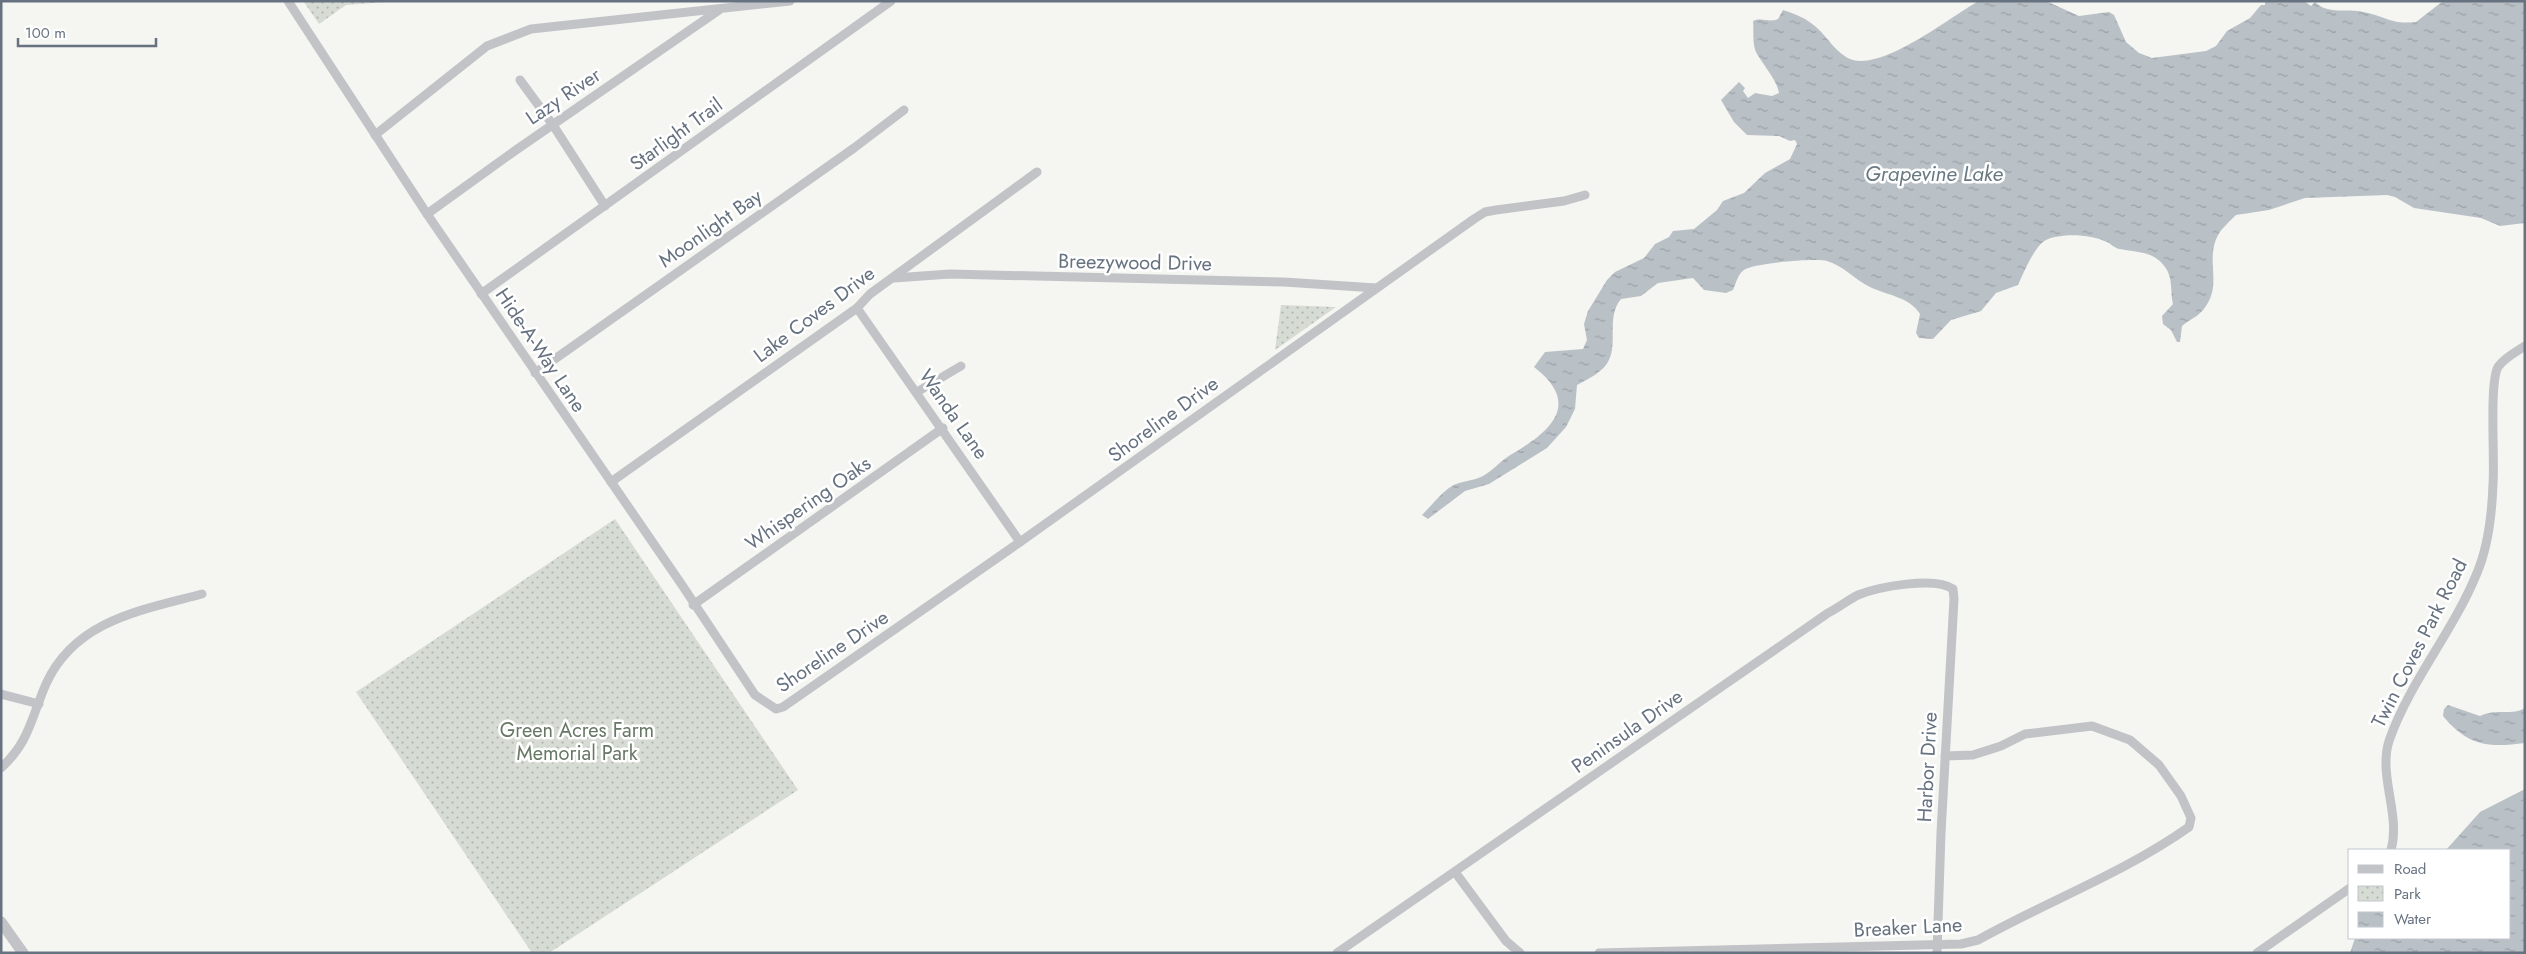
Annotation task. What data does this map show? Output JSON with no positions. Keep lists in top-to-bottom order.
{
  "streets": {
    "street": [
      "Lazy River",
      "Starlight Trail",
      "Moonlight Bay",
      "Breezywood Drive",
      "Lake Coves Drive",
      "Hide-A-Way Lane",
      "Wanda Lane",
      "Shoreline Drive",
      "Whispering Oaks",
      "Twin Coves Park Road",
      "Peninsula Drive",
      "Harbor Drive",
      "Breaker Lane"
    ]
  },
  "crossings": [
    ["Lazy River", "Hide-A-Way Lane"],
    ["Starlight Trail", "Hide-A-Way Lane"],
    ["Moonlight Bay", "Hide-A-Way Lane"],
    ["Breezywood Drive", "Lake Coves Drive"],
    ["Breezywood Drive", "Shoreline Drive"],
    ["Lake Coves Drive", "Hide-A-Way Lane"],
    ["Lake Coves Drive", "Wanda Lane"],
    ["Hide-A-Way Lane", "Shoreline Drive"],
    ["Hide-A-Way Lane", "Whispering Oaks"],
    ["Wanda Lane", "Shoreline Drive"],
    ["Wanda Lane", "Whispering Oaks"],
    ["Peninsula Drive", "Harbor Drive"],
    ["Harbor Drive", "Breaker Lane"]
  ],
  "water": ["Grapevine Lake"],
  "parks": ["Green Acres Farm Memorial Park"],
  "legend": ["Road", "Park", "Water"],
  "scale_bar": "100 m"
}
